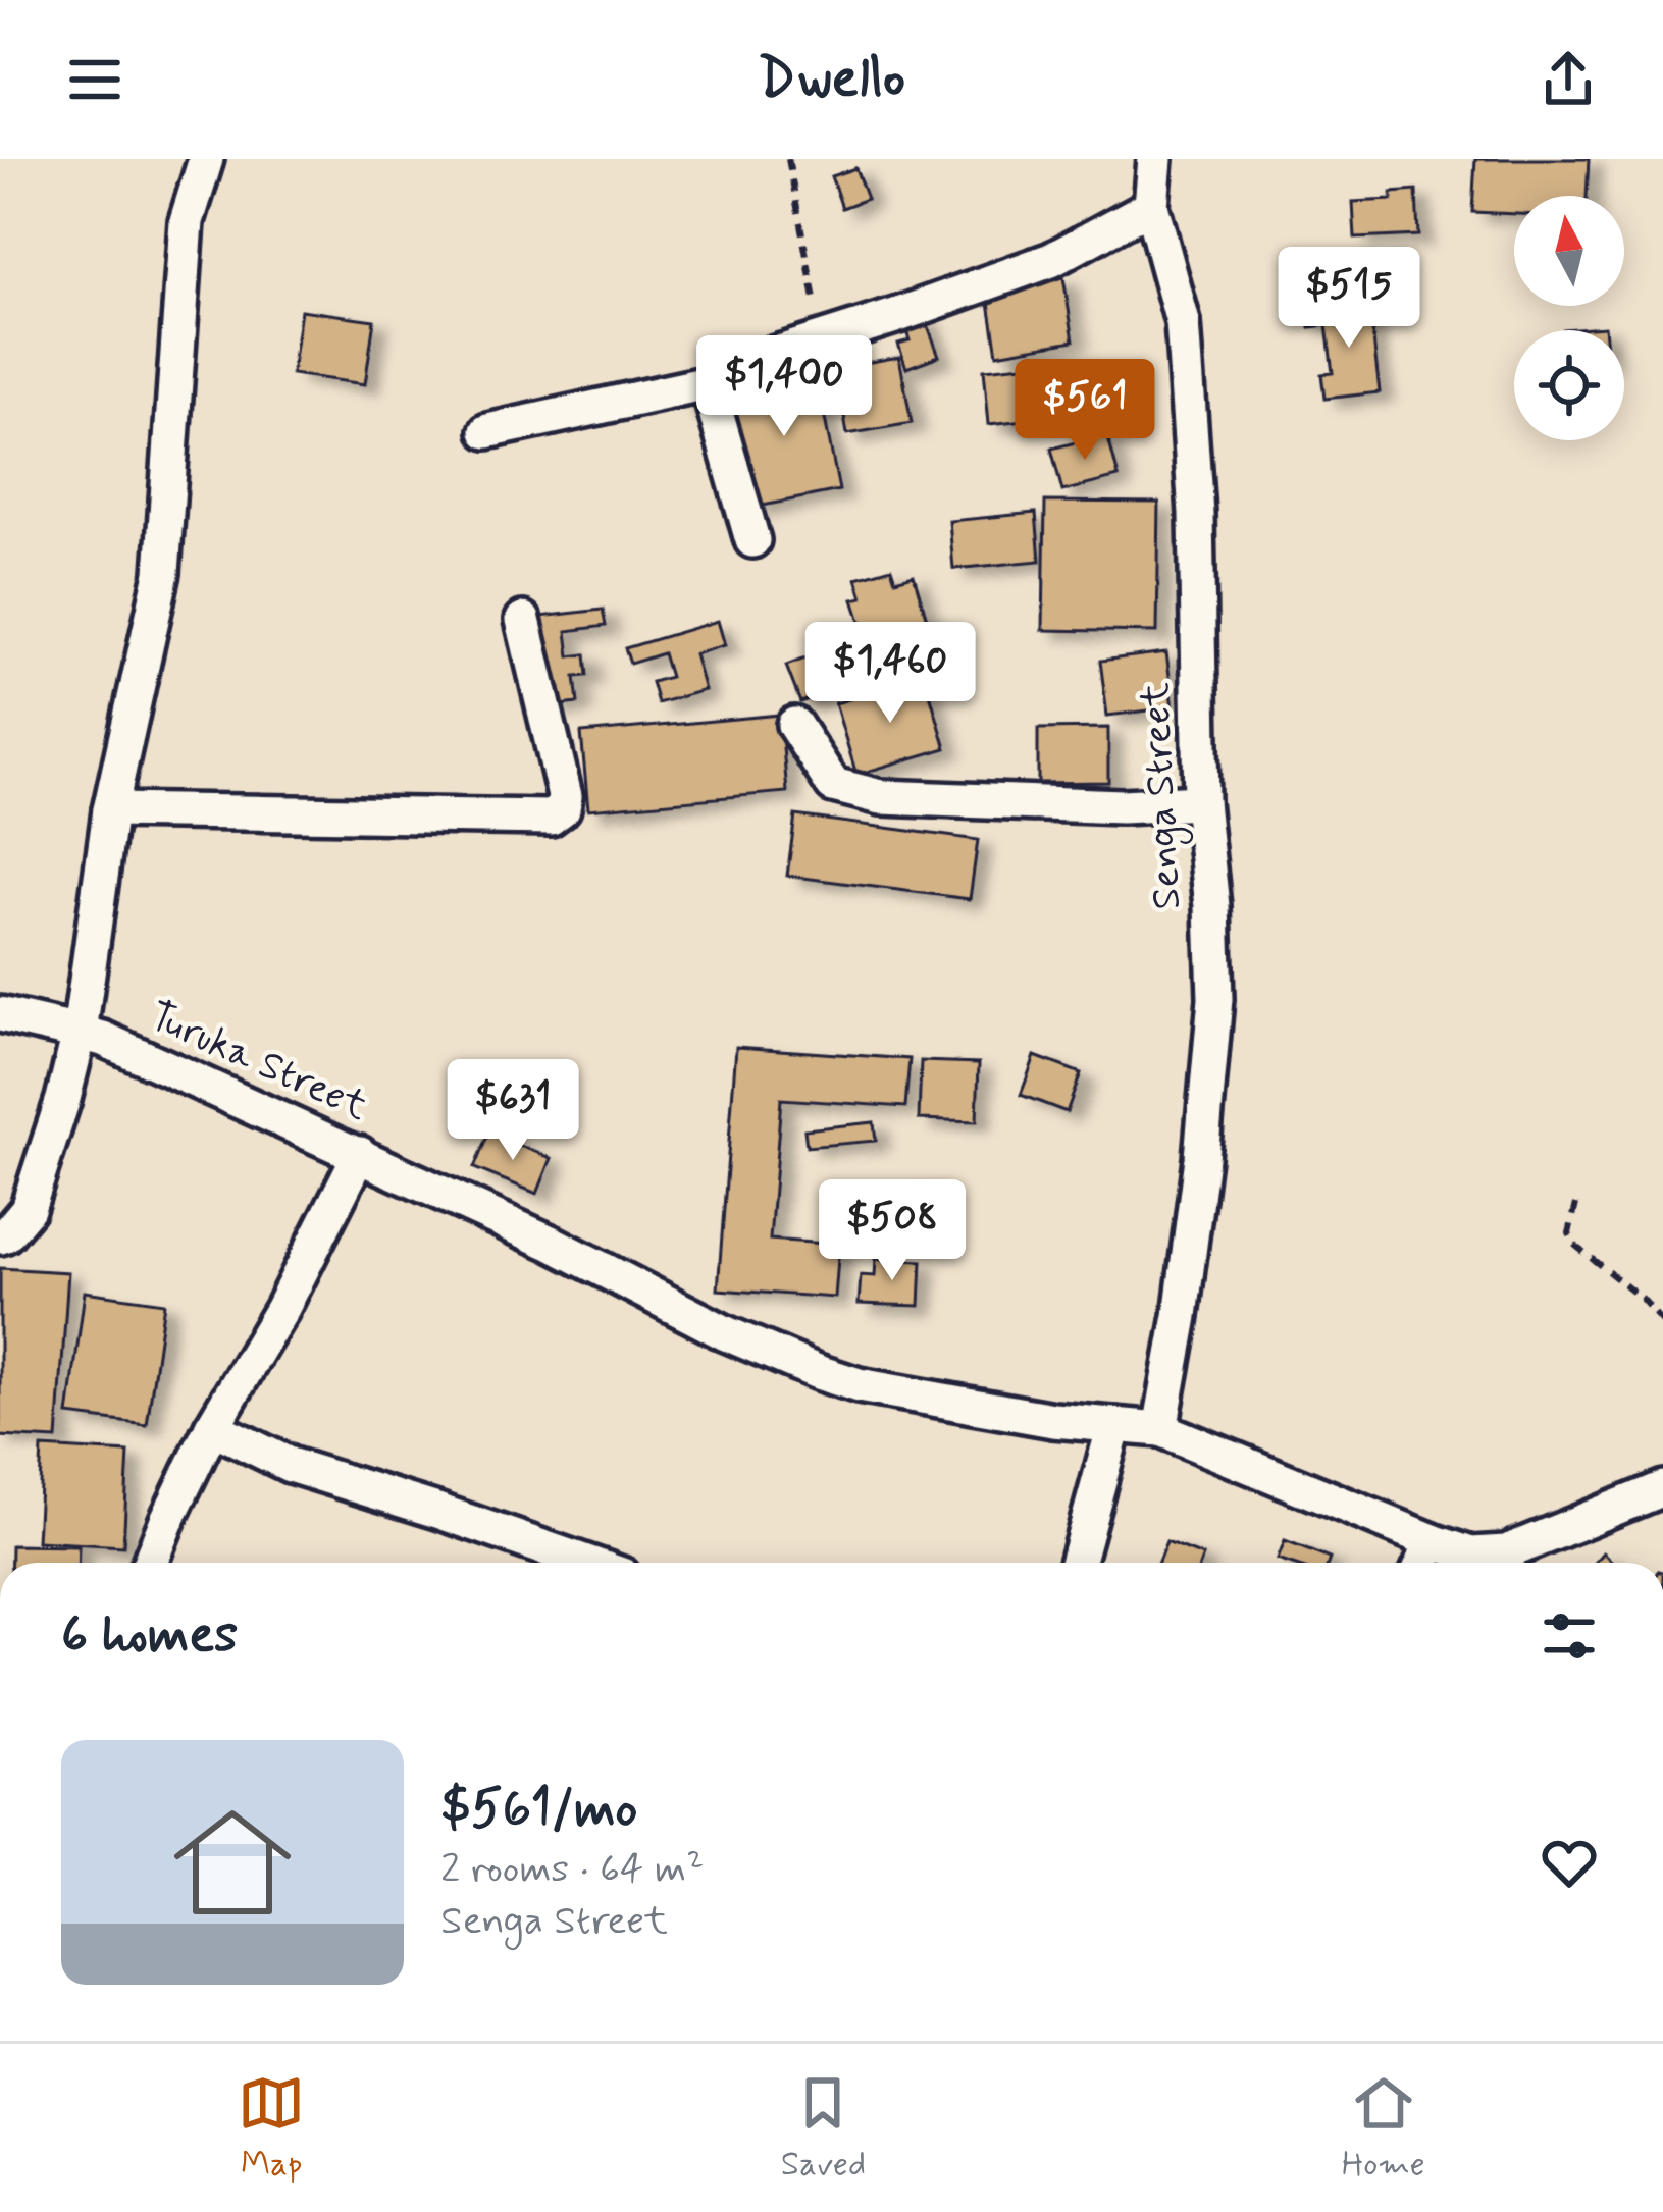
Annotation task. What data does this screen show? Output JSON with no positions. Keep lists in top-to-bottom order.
{
  "streets": {
    "street": ["Senga Street", "Turuka Street"]
  },
  "crossings": [
    ["Senga Street", "Turuka Street"]
  ],
  "north": "top",
  "page": {
    "header": "Dwello",
    "price": [
      "$515",
      "$1,400",
      "$561",
      "$1,460",
      "$631",
      "$508"
    ],
    "heading": "6 homes",
    "list": [
      {
        "name": "$561/mo",
        "note": "2 rooms · 64 m² · Senga Street"
      }
    ],
    "tabs": ["Map", "Saved", "Home"]
  }
}
